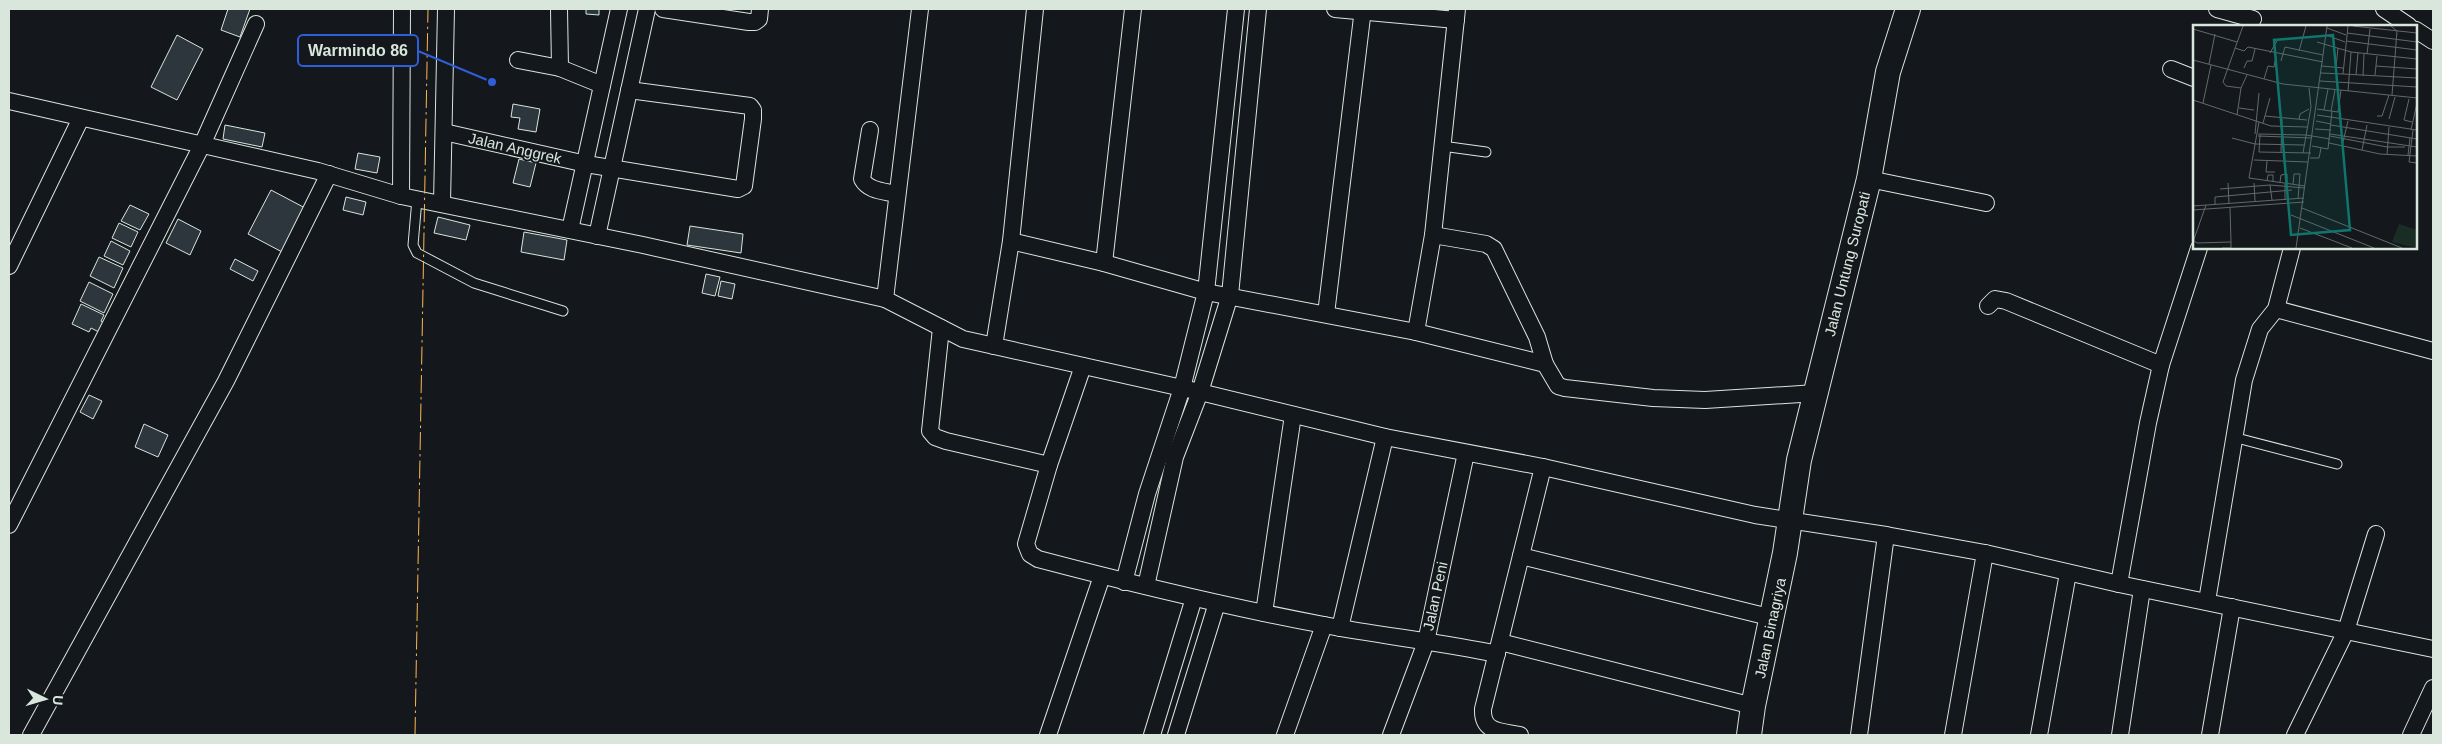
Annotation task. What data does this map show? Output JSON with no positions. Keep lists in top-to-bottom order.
{
  "streets": {
    "street": [
      "Jalan Anggrek",
      "Jalan Untung Suropati",
      "Jalan Peni",
      "Jalan Binagriya"
    ]
  },
  "crossings": [
    ["Jalan Untung Suropati", "Jalan Binagriya"]
  ],
  "places": ["Warmindo 86"],
  "north": "right"
}
